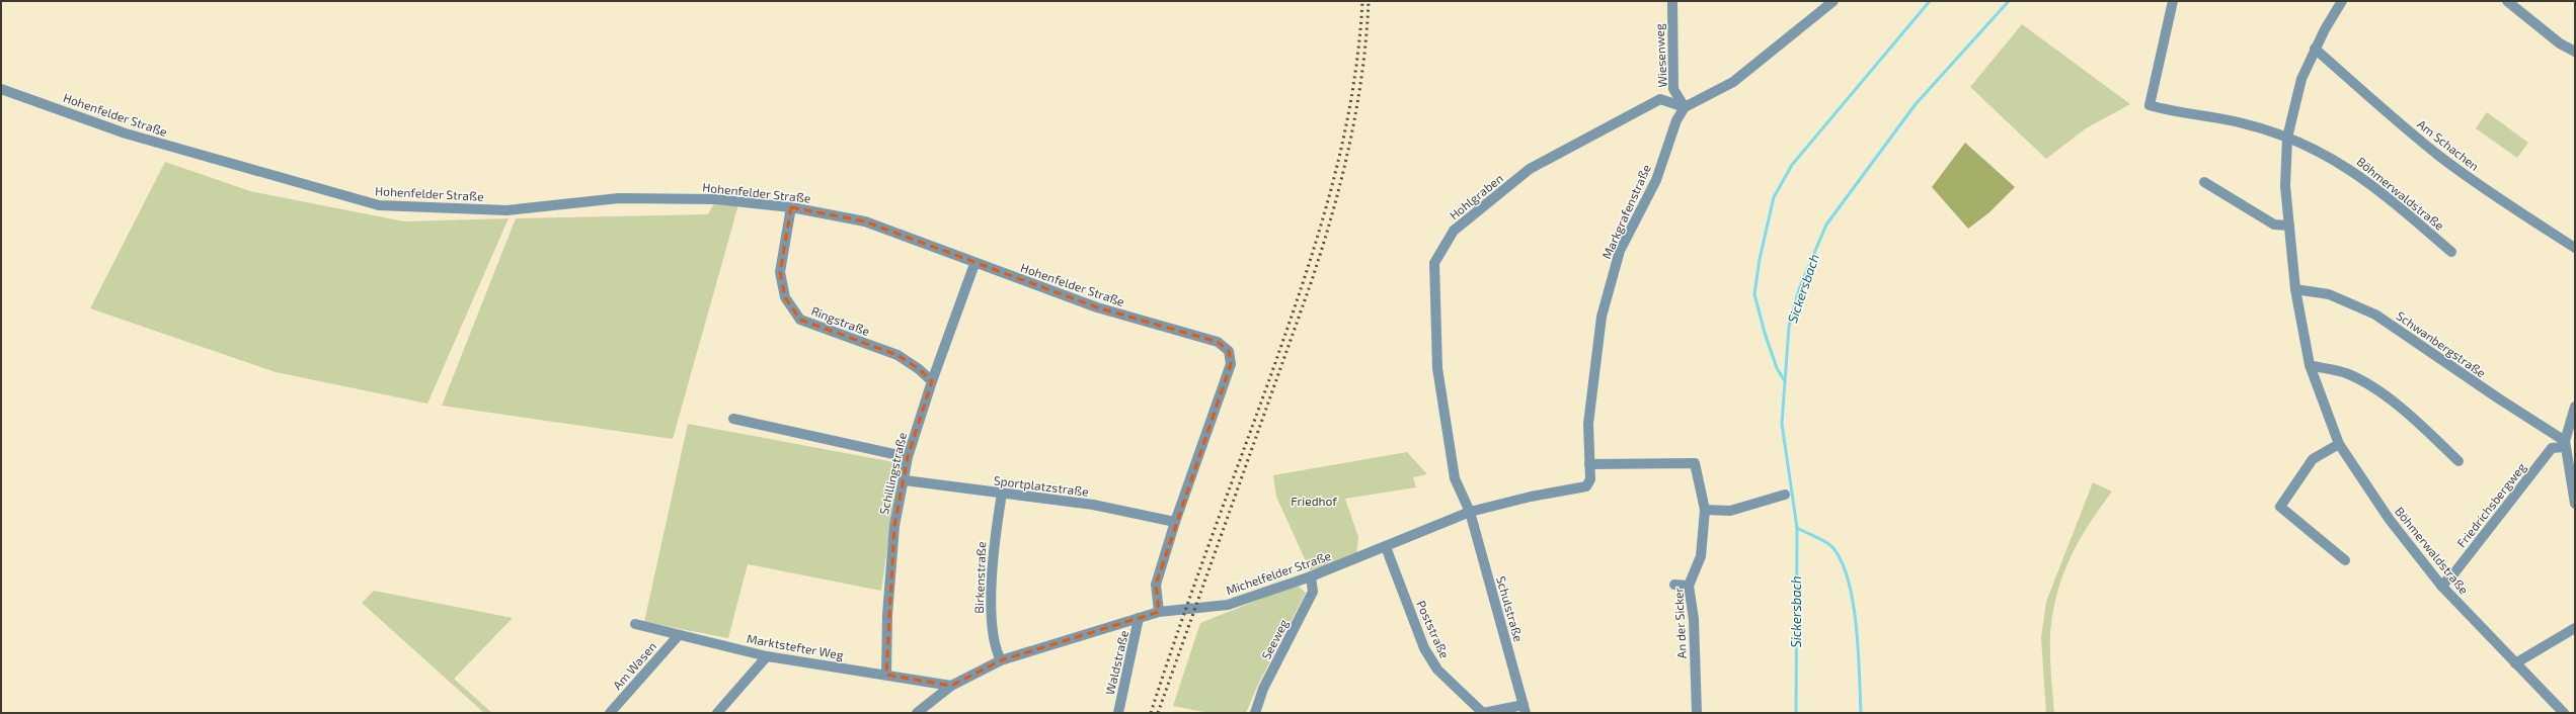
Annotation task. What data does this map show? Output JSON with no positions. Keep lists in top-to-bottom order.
{
  "streets": {
    "street": [
      "Wiesenweg",
      "Hohenfelder Straße",
      "Am Schachen",
      "Böhmerwaldstraße",
      "Hohlgraben",
      "Markgrafenstraße",
      "Ringstraße",
      "Schwanbergstraße",
      "Schillingstraße",
      "Sportplatzstraße",
      "Friedrichsbergweg",
      "Michelfelder Straße",
      "Birkenstraße",
      "Schulstraße",
      "An der Sicker",
      "Poststraße",
      "Seeweg",
      "Marktstefter Weg",
      "Waldstraße",
      "Am Wasen"
    ]
  },
  "crossings": [
    ["Wiesenweg", "Hohlgraben"],
    ["Wiesenweg", "Markgrafenstraße"],
    ["Hohenfelder Straße", "Ringstraße"],
    ["Hohenfelder Straße", "Schillingstraße"],
    ["Hohenfelder Straße", "Sportplatzstraße"],
    ["Hohenfelder Straße", "Michelfelder Straße"],
    ["Am Schachen", "Böhmerwaldstraße"],
    ["Böhmerwaldstraße", "Schwanbergstraße"],
    ["Böhmerwaldstraße", "Friedrichsbergweg"],
    ["Hohlgraben", "Markgrafenstraße"],
    ["Hohlgraben", "Michelfelder Straße"],
    ["Hohlgraben", "Schulstraße"],
    ["Markgrafenstraße", "Michelfelder Straße"],
    ["Markgrafenstraße", "An der Sicker"],
    ["Ringstraße", "Schillingstraße"],
    ["Schwanbergstraße", "Friedrichsbergweg"],
    ["Schillingstraße", "Sportplatzstraße"],
    ["Schillingstraße", "Marktstefter Weg"],
    ["Sportplatzstraße", "Birkenstraße"],
    ["Michelfelder Straße", "Birkenstraße"],
    ["Michelfelder Straße", "Schulstraße"],
    ["Michelfelder Straße", "Poststraße"],
    ["Michelfelder Straße", "Seeweg"],
    ["Michelfelder Straße", "Marktstefter Weg"],
    ["Michelfelder Straße", "Waldstraße"],
    ["Schulstraße", "Poststraße"],
    ["Marktstefter Weg", "Am Wasen"]
  ],
  "water": ["Sickersbach"],
  "parks": ["Friedhof"]
}
